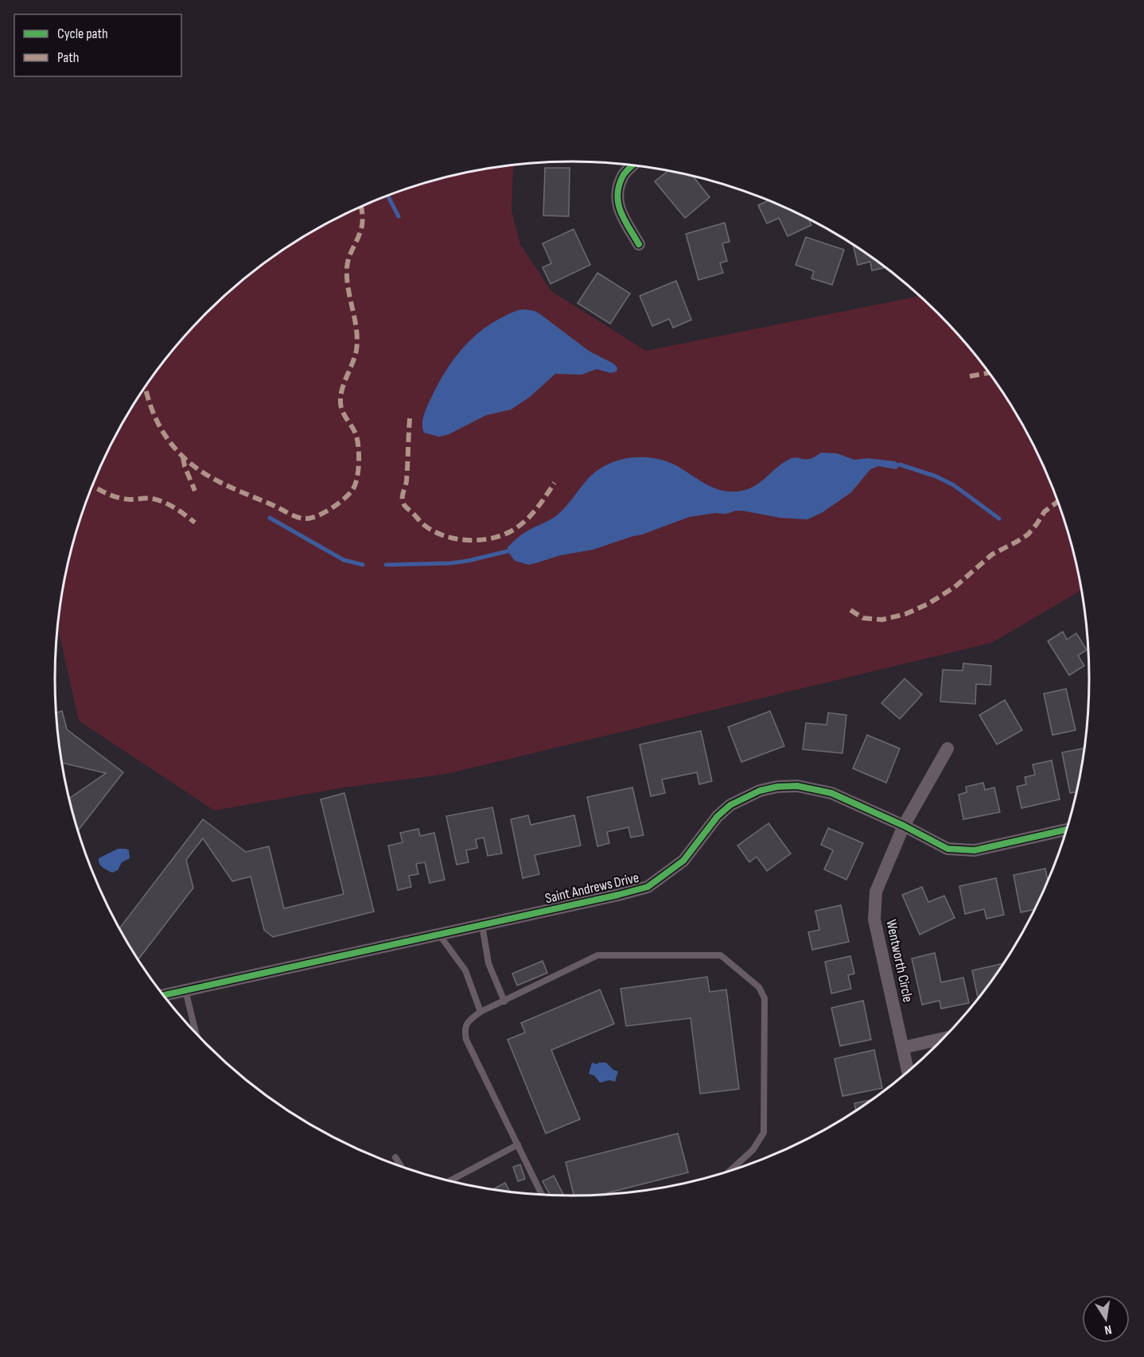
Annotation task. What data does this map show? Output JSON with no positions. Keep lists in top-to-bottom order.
{
  "streets": {
    "street": ["Saint Andrews Drive", "Wentworth Circle"]
  },
  "crossings": [
    ["Saint Andrews Drive", "Wentworth Circle"]
  ],
  "legend": ["Cycle path", "Path"],
  "north": "bottom"
}
